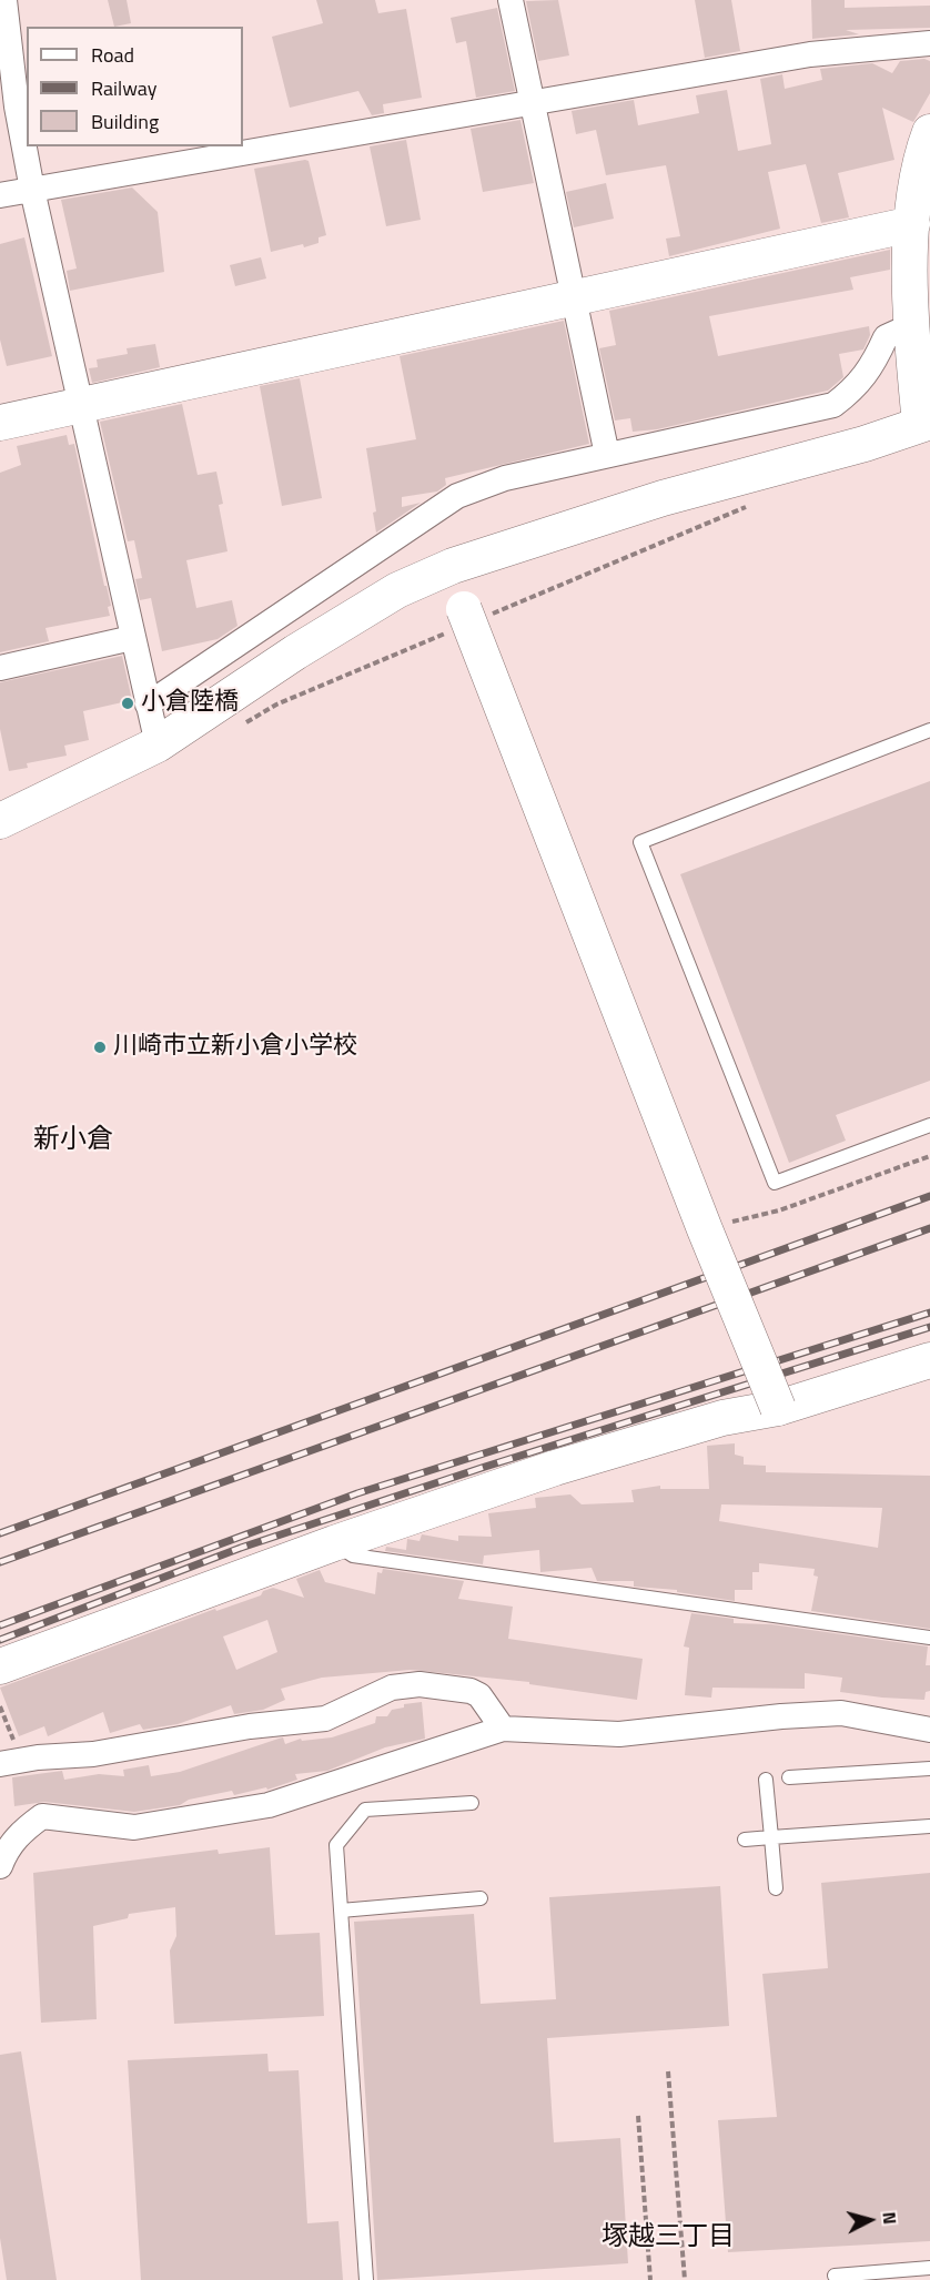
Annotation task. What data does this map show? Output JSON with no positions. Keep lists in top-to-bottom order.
{
  "districts": ["新小倉", "塚越三丁目"],
  "places": ["小倉陸橋", "川崎市立新小倉小学校"],
  "legend": ["Road", "Railway", "Building"],
  "north": "right"
}
